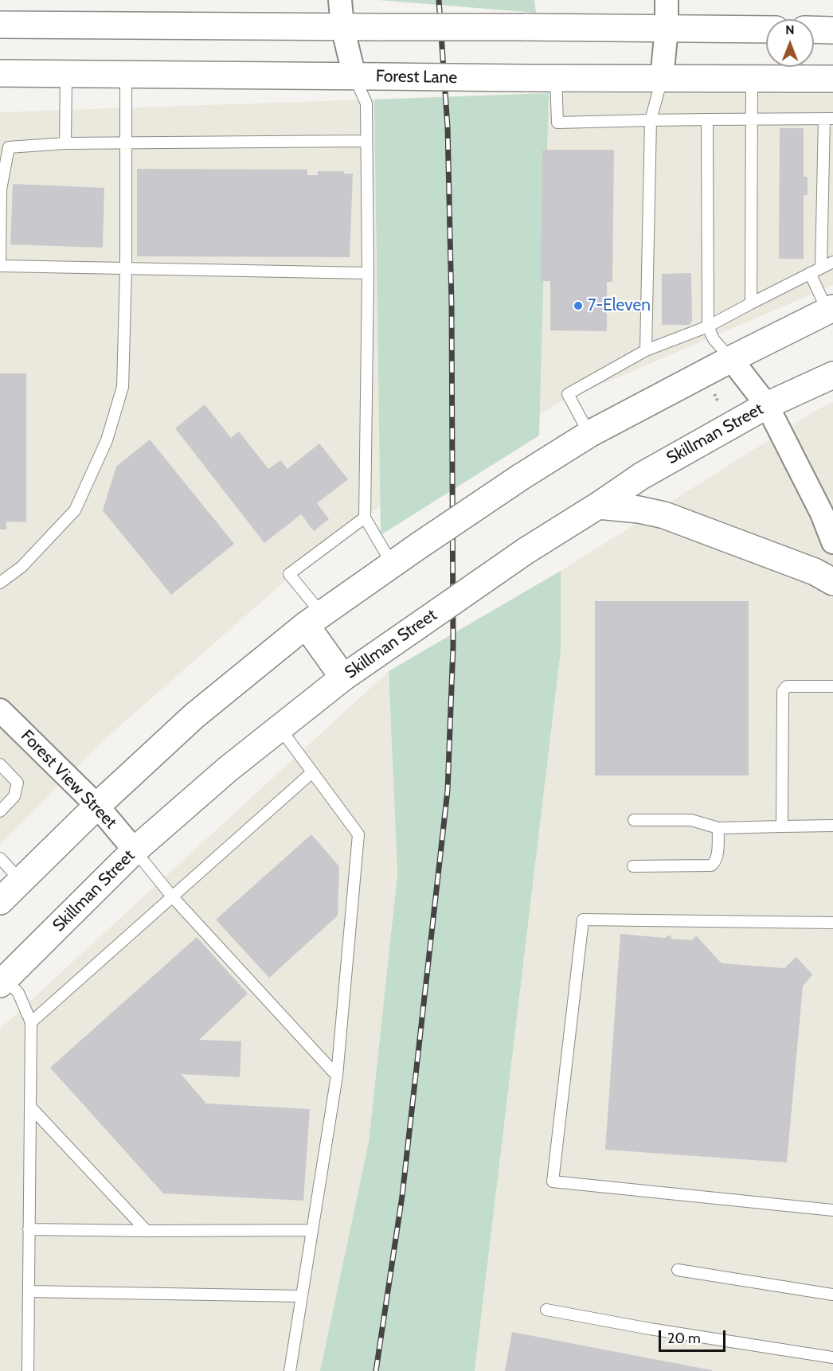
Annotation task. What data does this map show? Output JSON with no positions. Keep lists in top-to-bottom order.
{
  "streets": {
    "main road": ["Forest Lane", "Skillman Street"],
    "street": ["Forest View Street"]
  },
  "crossings": [
    ["Skillman Street", "Forest View Street"]
  ],
  "places": ["7-Eleven"],
  "scale_bar": "20 m",
  "north": "top"
}
